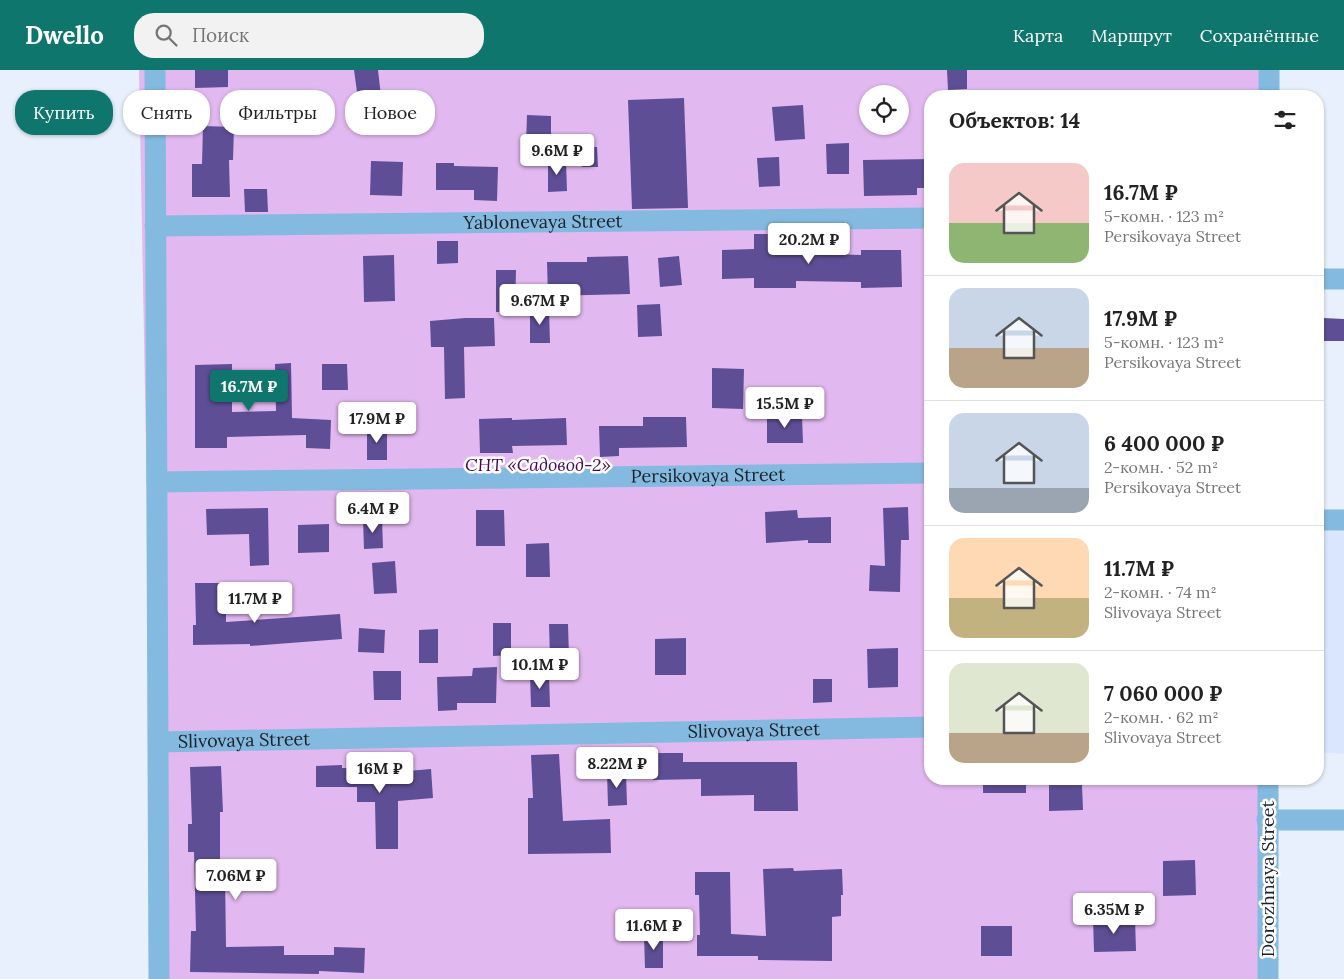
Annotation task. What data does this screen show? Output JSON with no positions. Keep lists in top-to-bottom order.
{
  "streets": {
    "street": [
      "Yablonevaya Street",
      "Persikovaya Street",
      "Slivovaya Street",
      "Dorozhnaya Street"
    ]
  },
  "parks": ["СНТ «Садовод-2»"],
  "page": {
    "header": "Dwello",
    "search": "Поиск",
    "nav": ["Карта", "Маршрут", "Сохранённые"],
    "chip": [
      "Купить",
      "Снять",
      "Фильтры",
      "Новое"
    ],
    "heading": "Объектов: 14",
    "price": [
      "9.6M ₽",
      "20.2M ₽",
      "9.67M ₽",
      "16.7M ₽",
      "15.5M ₽",
      "17.9M ₽",
      "6.4M ₽",
      "11.7M ₽",
      "10.1M ₽",
      "8.22M ₽",
      "16M ₽",
      "7.06M ₽",
      "6.35M ₽",
      "11.6M ₽"
    ],
    "list": [
      {
        "name": "16.7M ₽",
        "note": "5-комн. · 123 m² · Persikovaya Street"
      },
      {
        "name": "17.9M ₽",
        "note": "5-комн. · 123 m² · Persikovaya Street"
      },
      {
        "name": "6 400 000 ₽",
        "note": "2-комн. · 52 m² · Persikovaya Street"
      },
      {
        "name": "11.7M ₽",
        "note": "2-комн. · 74 m² · Slivovaya Street"
      },
      {
        "name": "7 060 000 ₽",
        "note": "2-комн. · 62 m² · Slivovaya Street"
      }
    ]
  }
}
